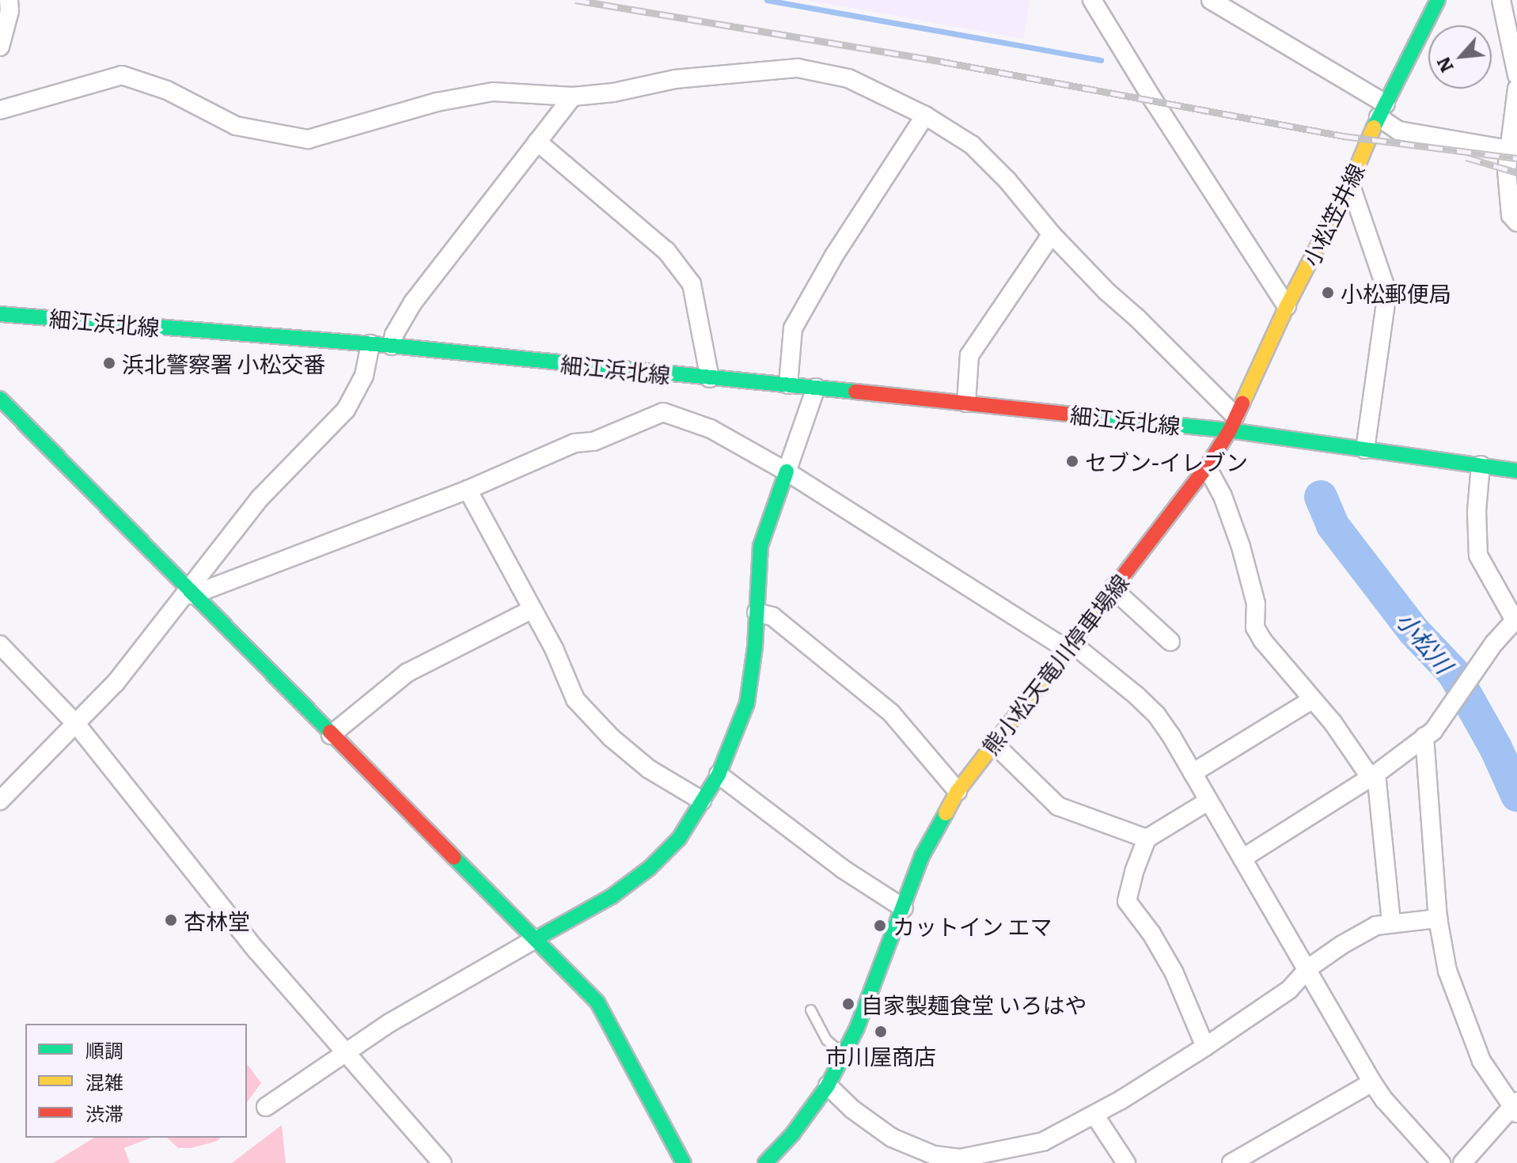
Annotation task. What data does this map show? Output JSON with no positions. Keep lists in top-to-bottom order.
{
  "streets": {
    "main road": ["小松笠井線", "細江浜北線", "熊小松天竜川停車場線"]
  },
  "crossings": [
    ["小松笠井線", "細江浜北線"],
    ["小松笠井線", "熊小松天竜川停車場線"],
    ["細江浜北線", "熊小松天竜川停車場線"]
  ],
  "water": ["小松川"],
  "places": [
    "小松郵便局",
    "浜北警察署 小松交番",
    "セブン-イレブン",
    "杏林堂",
    "カットイン エマ",
    "自家製麺食堂 いろはや",
    "市川屋商店"
  ],
  "legend": ["順調", "混雑", "渋滞"],
  "north": "bottom left"
}
